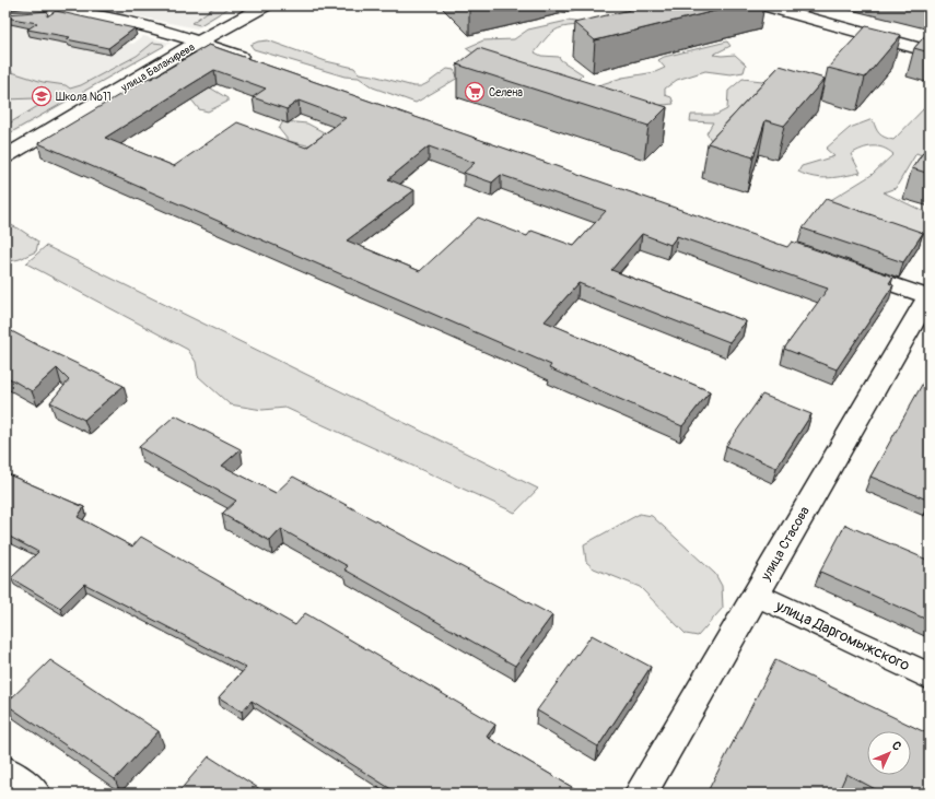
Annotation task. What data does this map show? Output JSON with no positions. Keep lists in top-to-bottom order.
{
  "streets": {
    "street": ["улица Балакирева", "улица Стасова", "улица Даргомыжского"]
  },
  "crossings": [
    ["улица Стасова", "улица Даргомыжского"]
  ],
  "places": {
    "supermarket": ["Селена"],
    "school or university": ["Школа №11"]
  },
  "north": "top right"
}
